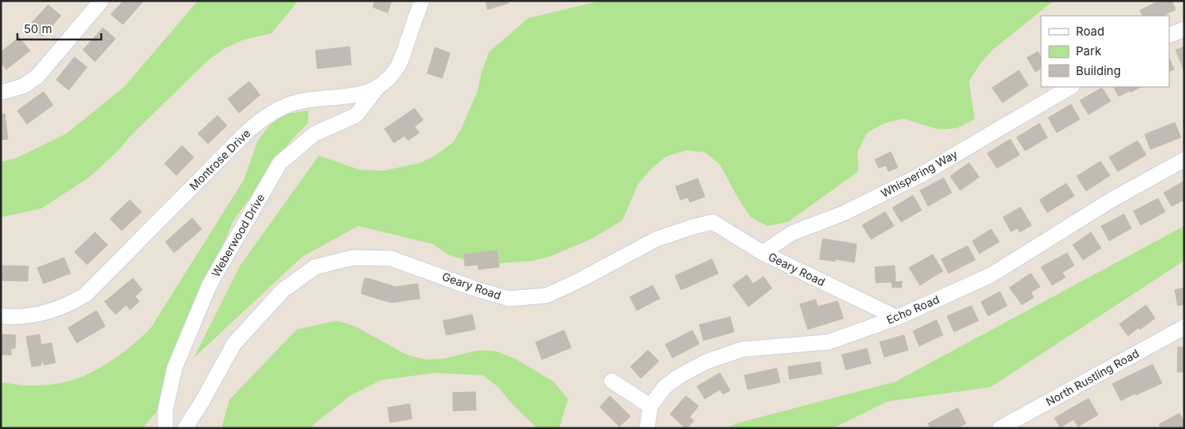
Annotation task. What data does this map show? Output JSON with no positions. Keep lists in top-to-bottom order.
{
  "streets": {
    "street": [
      "Montrose Drive",
      "Whispering Way",
      "Weberwood Drive",
      "Geary Road",
      "Echo Road",
      "North Rustling Road"
    ]
  },
  "crossings": [
    ["Montrose Drive", "Weberwood Drive"],
    ["Whispering Way", "Geary Road"],
    ["Geary Road", "Echo Road"]
  ],
  "legend": ["Road", "Park", "Building"],
  "scale_bar": "50 m"
}
